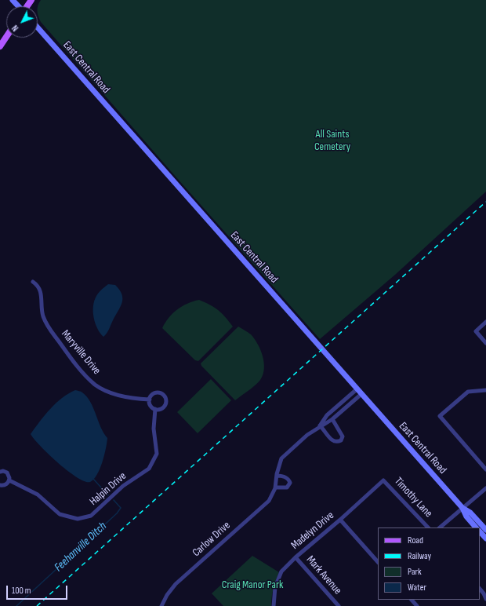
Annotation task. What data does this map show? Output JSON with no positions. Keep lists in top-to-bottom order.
{
  "streets": {
    "main road": ["East Central Road"],
    "street": [
      "Maryville Drive",
      "Halpin Drive",
      "Timothy Lane",
      "Madelyn Drive",
      "Carlow Drive",
      "Mark Avenue"
    ]
  },
  "crossings": [
    ["East Central Road", "Timothy Lane"],
    ["East Central Road", "Carlow Drive"],
    ["Maryville Drive", "Halpin Drive"],
    ["Timothy Lane", "Madelyn Drive"],
    ["Madelyn Drive", "Mark Avenue"]
  ],
  "water": ["Feehanville Ditch"],
  "parks": ["All Saints Cemetery", "Craig Manor Park"],
  "legend": [
    "Road",
    "Railway",
    "Park",
    "Water"
  ],
  "scale_bar": "100 m",
  "north": "bottom left"
}
